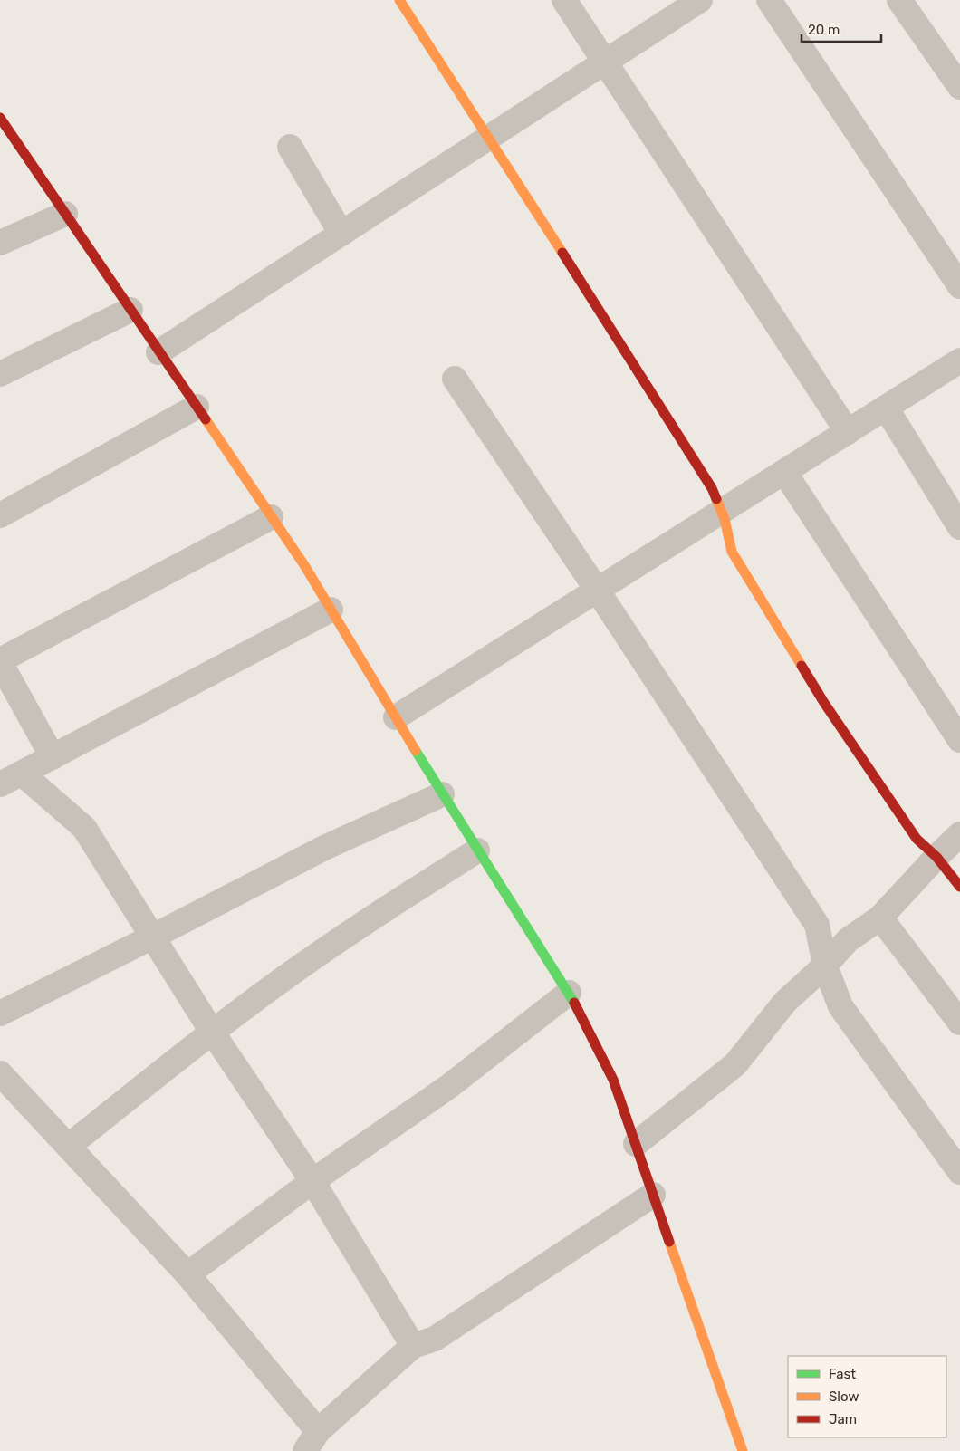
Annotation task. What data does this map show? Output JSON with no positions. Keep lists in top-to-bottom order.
{
  "legend": ["Fast", "Slow", "Jam"],
  "scale_bar": "20 m"
}
